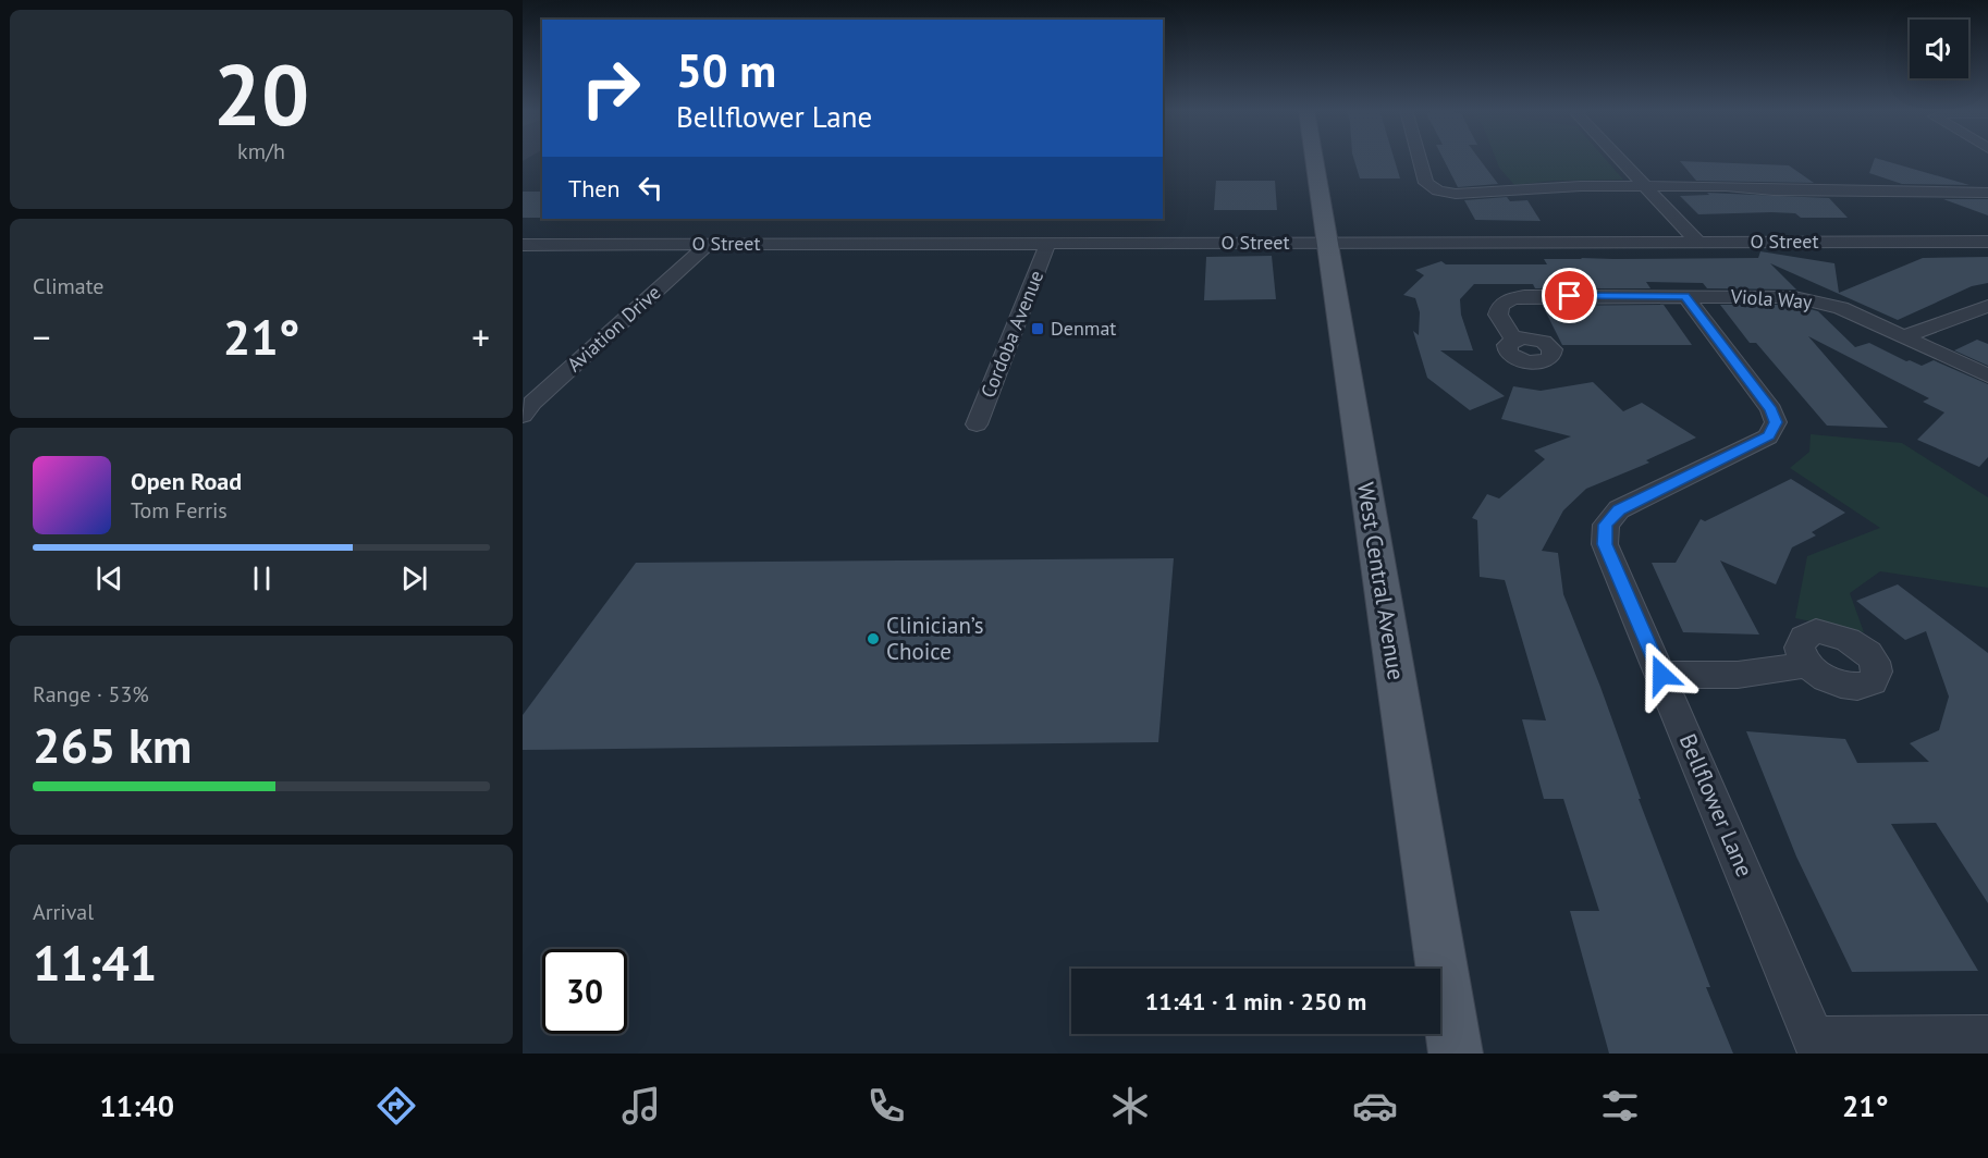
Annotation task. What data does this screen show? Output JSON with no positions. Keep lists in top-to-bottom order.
{
  "streets": {
    "main road": ["West Central Avenue"],
    "street": [
      "O Street",
      "Viola Way",
      "Aviation Drive",
      "Cordoba Avenue",
      "Bellflower Lane"
    ]
  },
  "crossings": [
    ["O Street", "Aviation Drive"],
    ["O Street", "Cordoba Avenue"],
    ["O Street", "West Central Avenue"],
    ["Viola Way", "Bellflower Lane"]
  ],
  "places": {
    "transit": ["Denmat"],
    "other": ["Clinician’s Choice"]
  },
  "page": {
    "tile": [
      ["20", "km/h"],
      "Climate",
      ["Range · 53%", "265 km"],
      ["Arrival", "11:41"]
    ],
    "turn": ["50 m", "Bellflower Lane"],
    "then": "Then",
    "heat": ["−", "21°", "+"],
    "song": ["Open Road", "Tom Ferris"],
    "limit": "30",
    "trip": "11:41 · 1 min · 250 m",
    "tabs": ["11:40", "21°"]
  }
}
